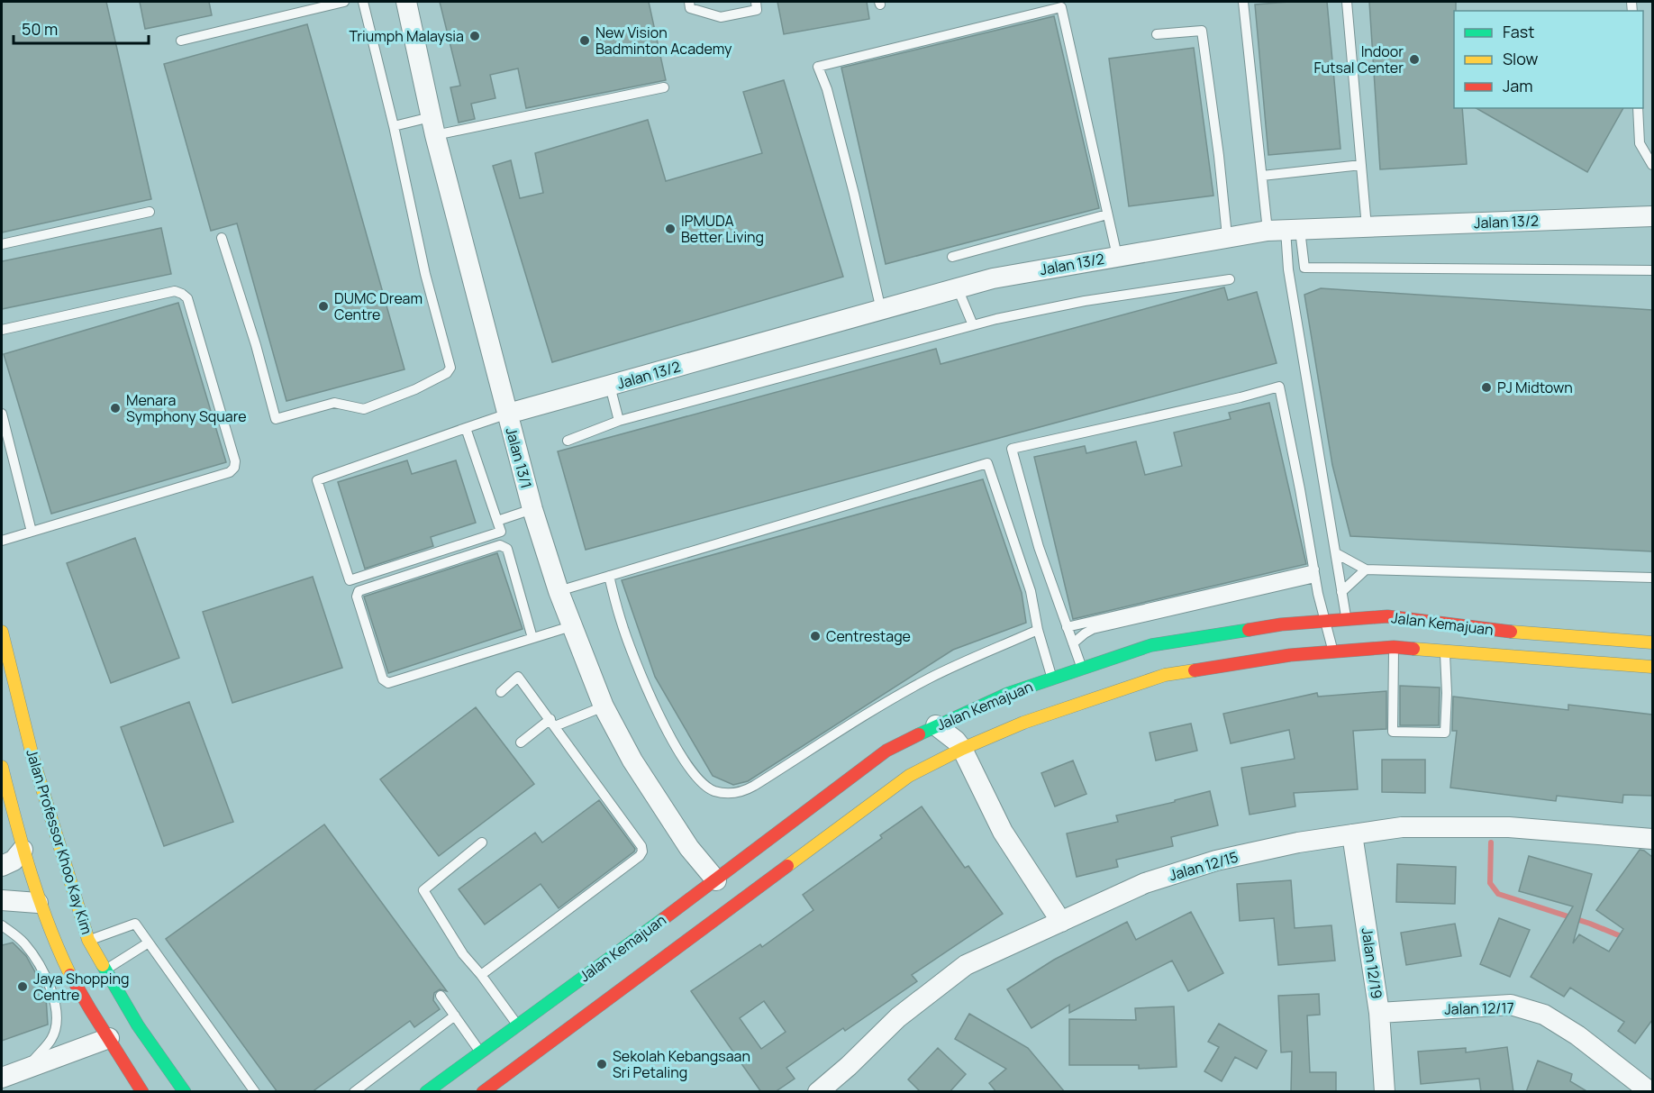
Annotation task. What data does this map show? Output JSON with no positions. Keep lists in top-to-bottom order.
{
  "streets": {
    "main road": ["Jalan Kemajuan", "Jalan Professor Khoo Kay Kim"],
    "street": [
      "Jalan 13/2",
      "Jalan 13/1",
      "Jalan 12/15",
      "Jalan 12/19",
      "Jalan 12/17"
    ]
  },
  "crossings": [
    ["Jalan 13/2", "Jalan 13/1"],
    ["Jalan 13/1", "Jalan Kemajuan"],
    ["Jalan 12/15", "Jalan 12/19"],
    ["Jalan 12/19", "Jalan 12/17"]
  ],
  "places": [
    "Triumph Malaysia",
    "New Vision Badminton Academy",
    "Indoor Futsal Center",
    "IPMUDA Better Living",
    "DUMC Dream Centre",
    "PJ Midtown",
    "Menara Symphony Square",
    "Centrestage",
    "Jaya Shopping Centre",
    "Sekolah Kebangsaan Sri Petaling"
  ],
  "legend": ["Fast", "Slow", "Jam"],
  "scale_bar": "50 m"
}
